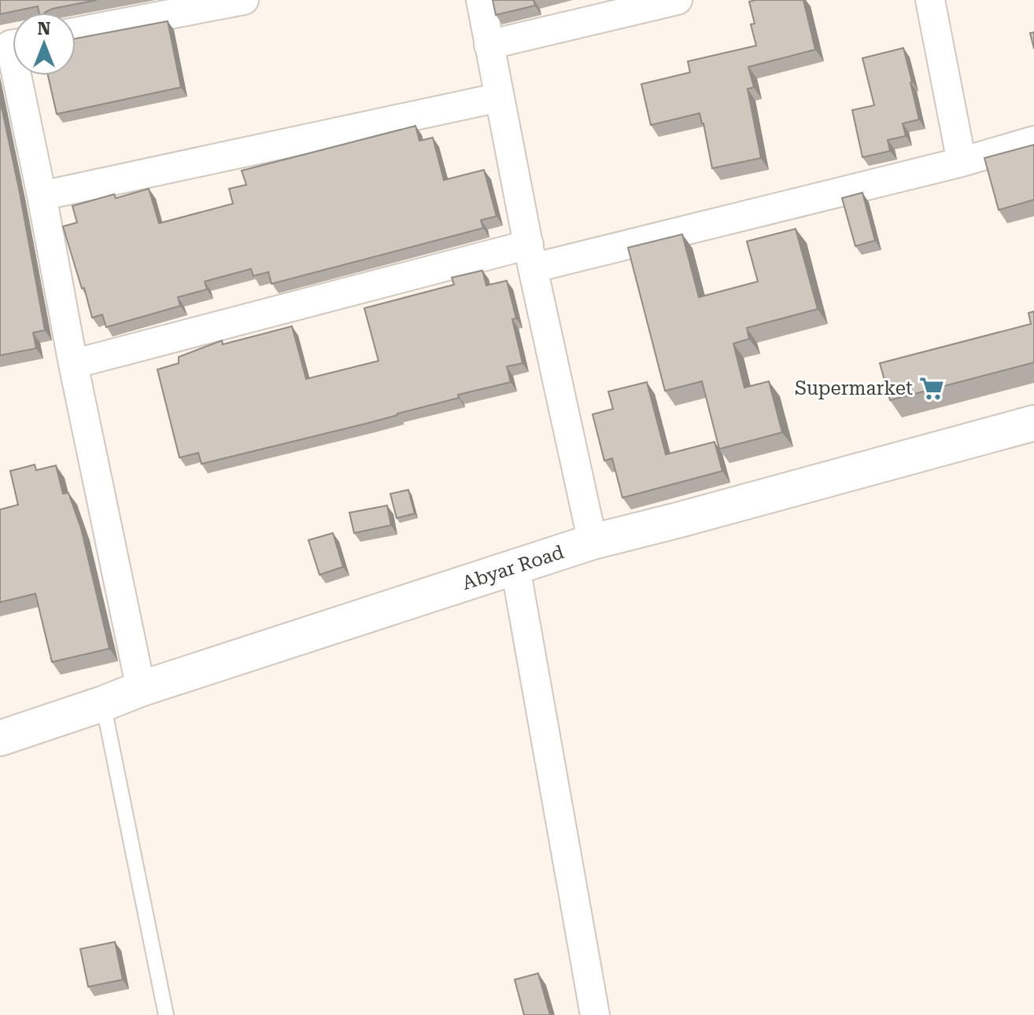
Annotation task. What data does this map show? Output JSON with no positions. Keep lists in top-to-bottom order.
{
  "streets": {
    "main road": ["Abyar Road"]
  },
  "places": {
    "supermarket": ["Supermarket"]
  },
  "north": "top"
}
